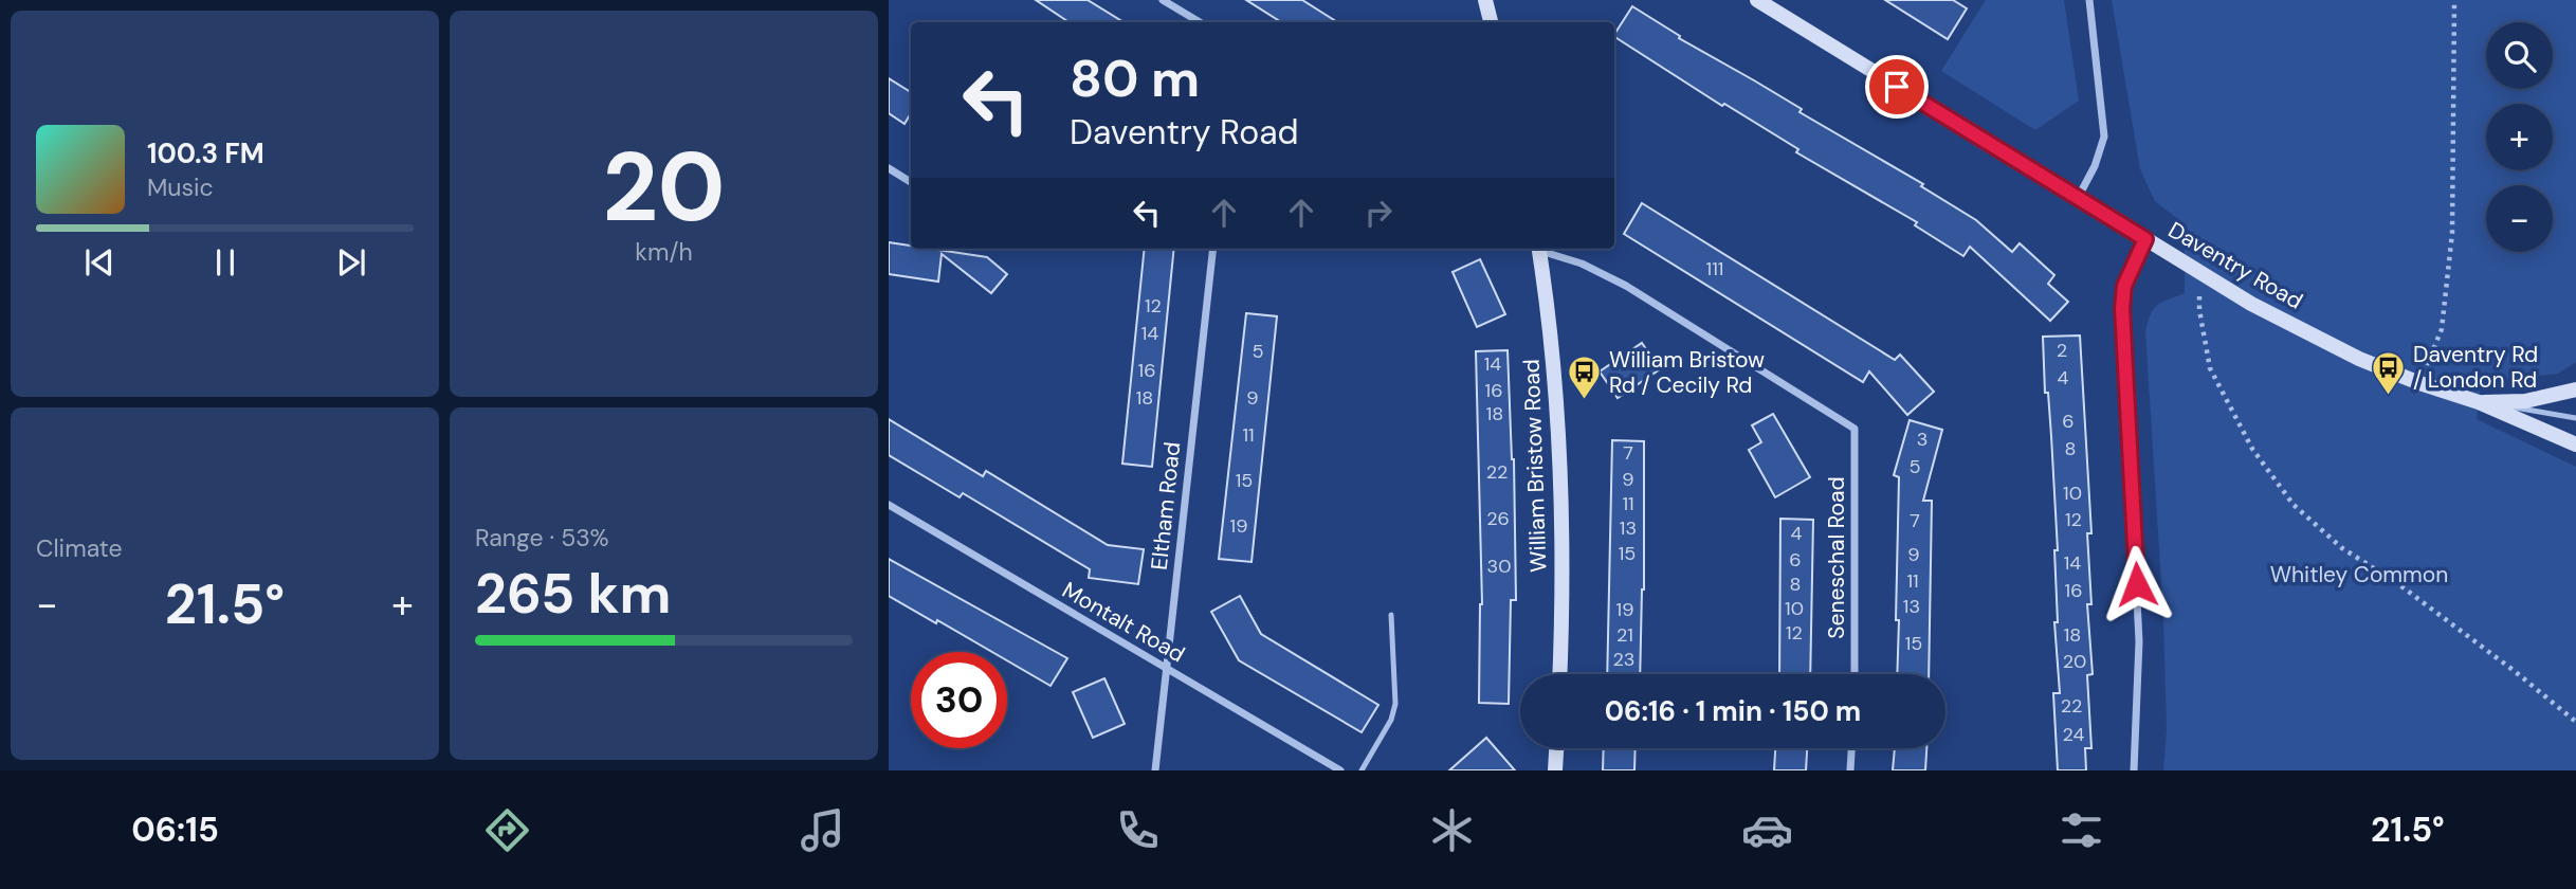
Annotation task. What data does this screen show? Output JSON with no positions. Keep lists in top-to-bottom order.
{
  "streets": {
    "street": [
      "Daventry Road",
      "William Bristow Road",
      "Eltham Road",
      "Seneschal Road",
      "Montalt Road"
    ]
  },
  "crossings": [
    ["Eltham Road", "Montalt Road"]
  ],
  "parks": ["Whitley Common"],
  "places": {
    "bus stop": ["Daventry Rd / London Rd", "William Bristow Rd / Cecily Rd"]
  },
  "house_numbers": [
    "111",
    "12",
    "14",
    "2",
    "5",
    "14",
    "16",
    "4",
    "16",
    "18",
    "9",
    "18",
    "6",
    "11",
    "3",
    "8",
    "7",
    "5",
    "22",
    "9",
    "15",
    "10",
    "11",
    "26",
    "12",
    "7",
    "19",
    "13",
    "4",
    "15",
    "9",
    "6",
    "14",
    "30",
    "11",
    "8",
    "16",
    "13",
    "10",
    "19",
    "12",
    "21",
    "18",
    "15",
    "23",
    "20",
    "22",
    "24"
  ],
  "page": {
    "tile": [
      ["20", "km/h"],
      "Climate",
      ["Range · 53%", "265 km"]
    ],
    "map_buttons": ["+", "−"],
    "turn": ["80 m", "Daventry Road"],
    "song": ["100.3 FM", "Music"],
    "heat": ["−", "21.5°", "+"],
    "limit": "30",
    "trip": "06:16 · 1 min · 150 m",
    "tabs": ["06:15", "21.5°"]
  }
}
